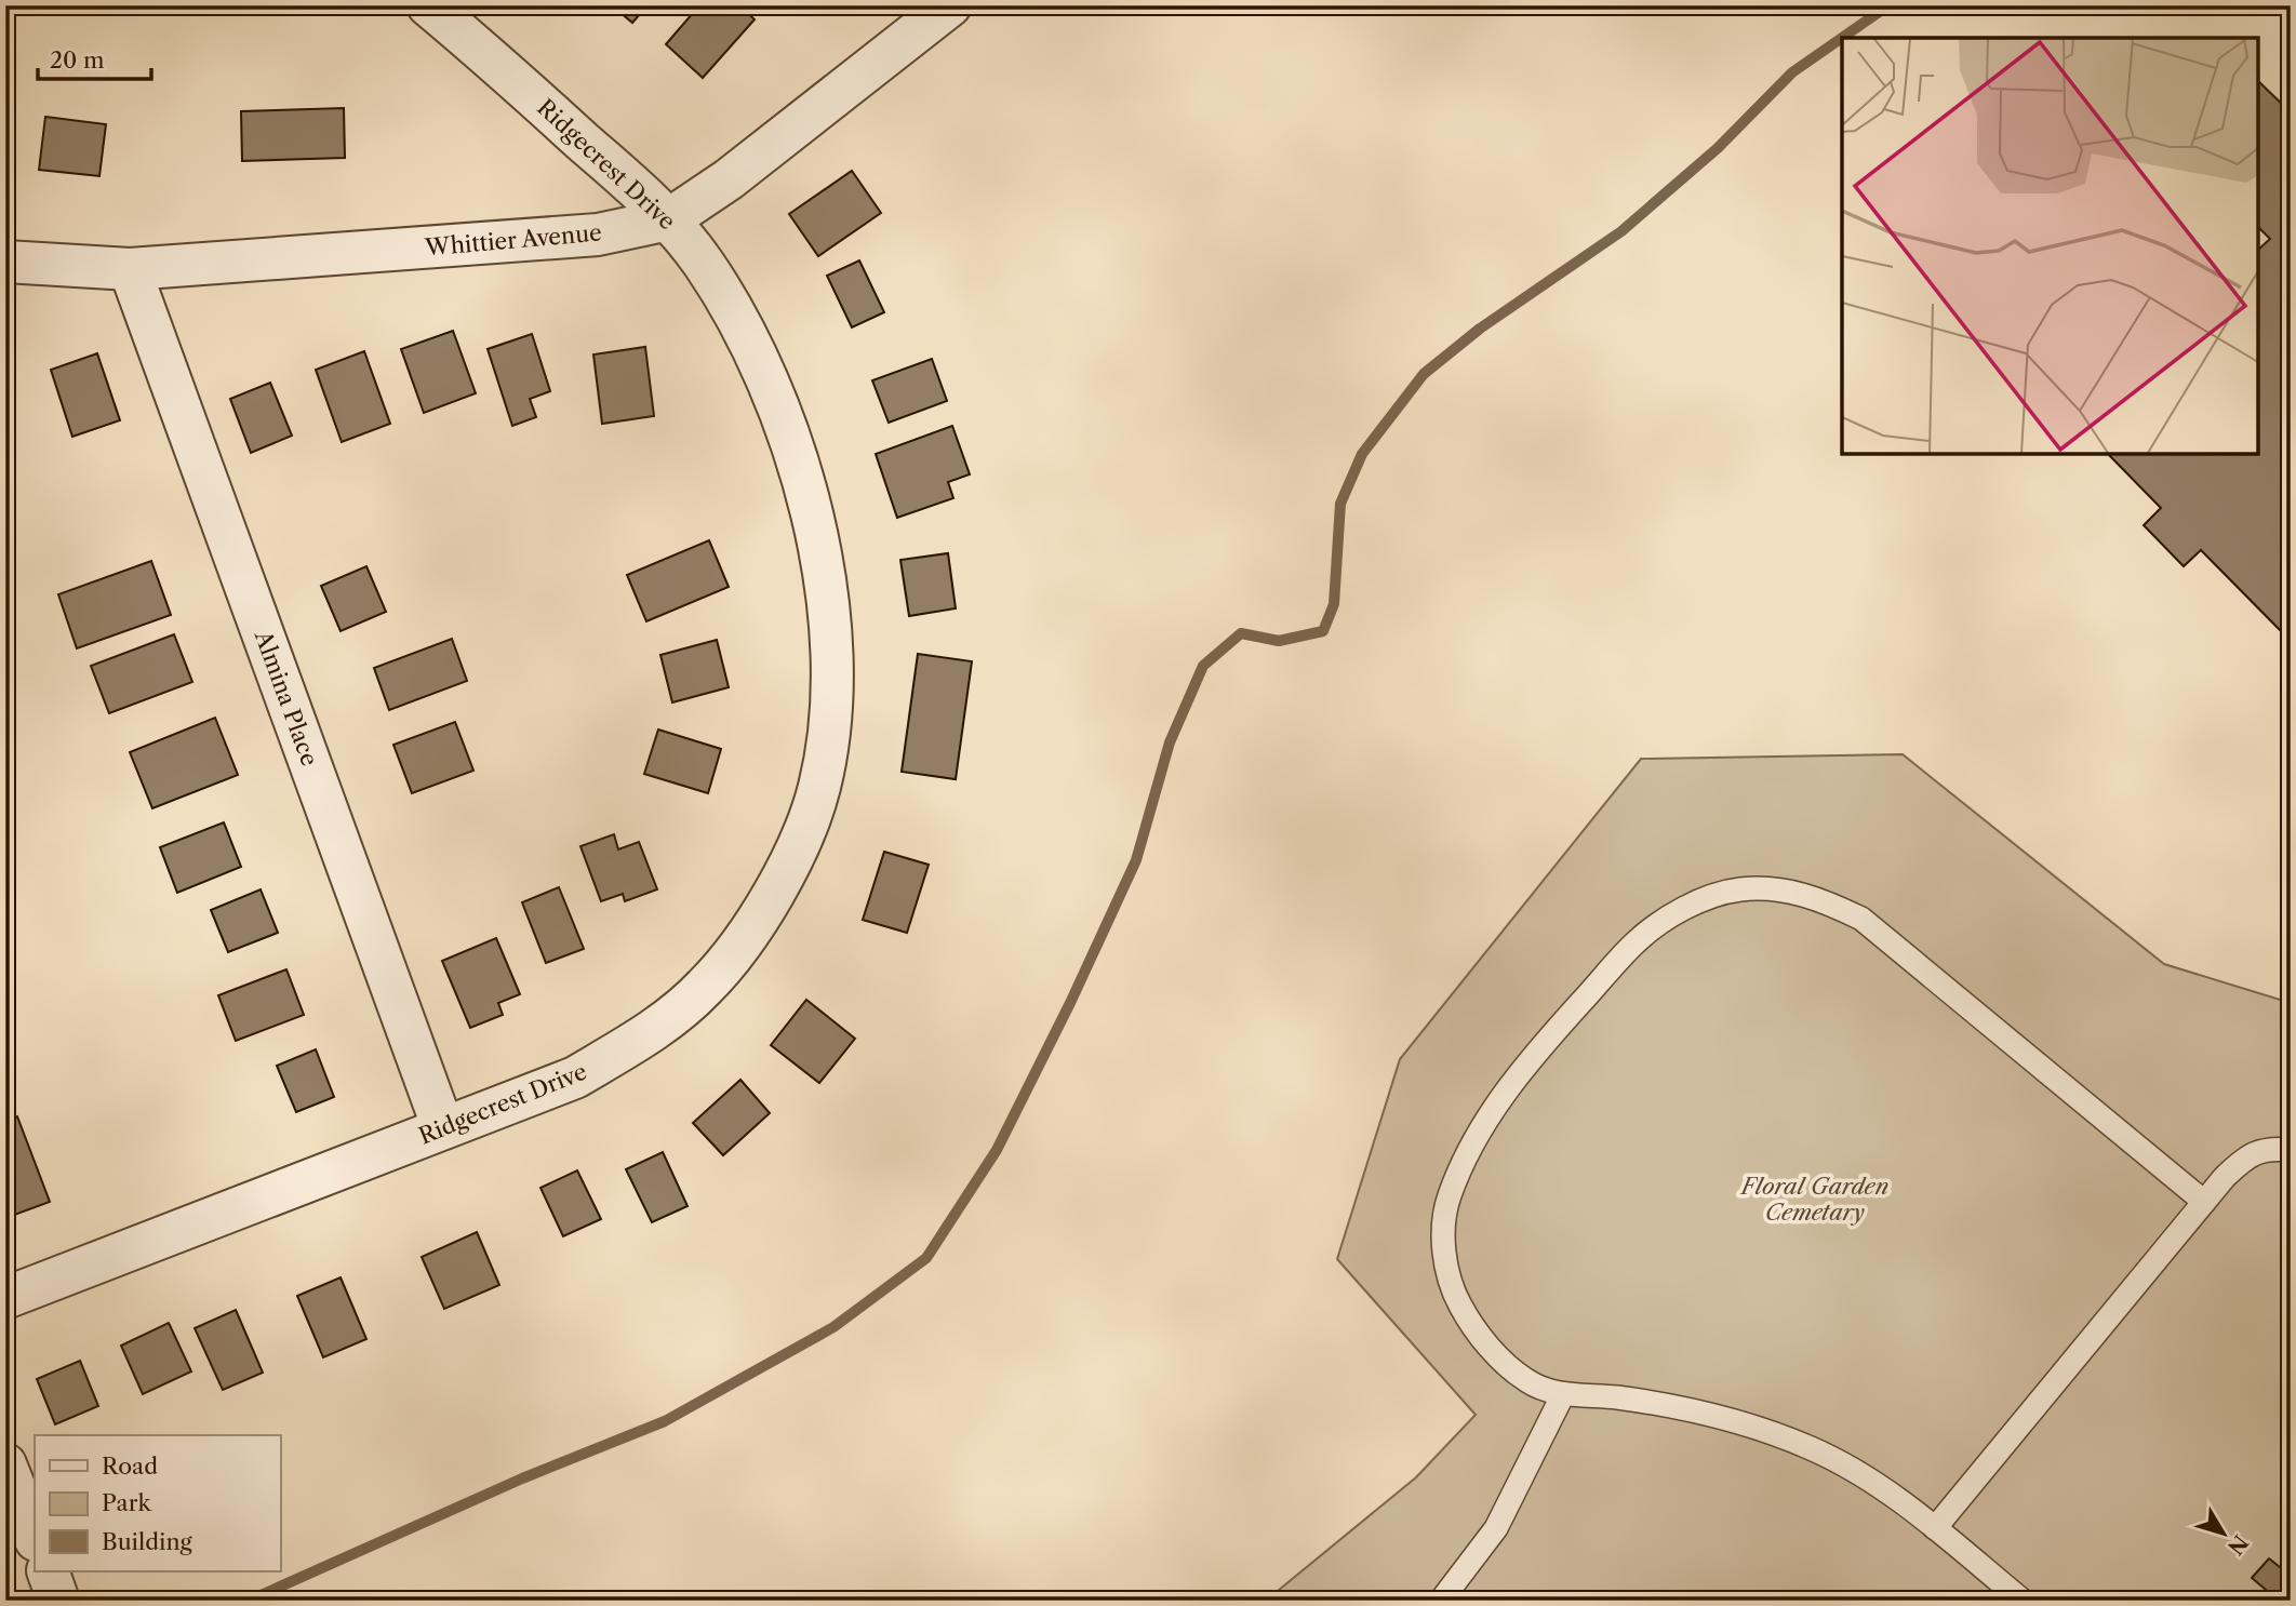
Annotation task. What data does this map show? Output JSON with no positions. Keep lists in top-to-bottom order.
{
  "streets": {
    "street": ["Ridgecrest Drive", "Whittier Avenue", "Almina Place"]
  },
  "crossings": [
    ["Ridgecrest Drive", "Whittier Avenue"],
    ["Ridgecrest Drive", "Almina Place"],
    ["Whittier Avenue", "Almina Place"]
  ],
  "parks": ["Floral Garden Cemetary"],
  "legend": ["Road", "Park", "Building"],
  "scale_bar": "20 m",
  "north": "bottom right"
}
